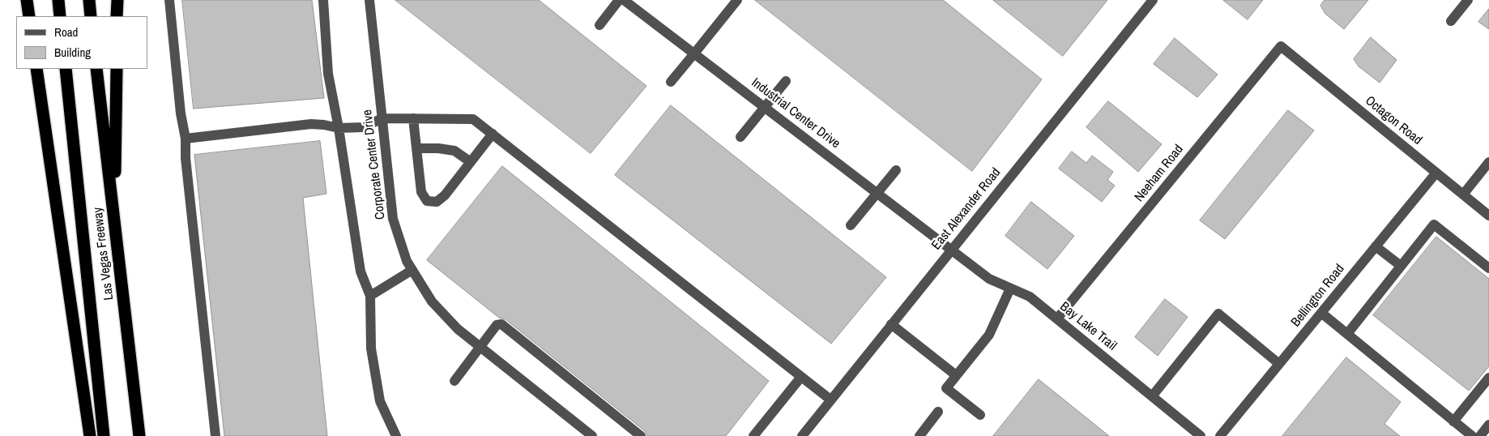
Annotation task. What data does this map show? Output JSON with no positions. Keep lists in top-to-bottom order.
{
  "streets": {
    "highway": ["Las Vegas Freeway"],
    "street": [
      "Industrial Center Drive",
      "Octagon Road",
      "Corporate Center Drive",
      "Neeham Road",
      "East Alexander Road",
      "Bellington Road",
      "Bay Lake Trail"
    ]
  },
  "crossings": [
    ["Industrial Center Drive", "East Alexander Road"],
    ["Industrial Center Drive", "Bay Lake Trail"],
    ["Octagon Road", "Neeham Road"],
    ["Octagon Road", "Bellington Road"],
    ["Neeham Road", "Bay Lake Trail"],
    ["East Alexander Road", "Bay Lake Trail"]
  ],
  "legend": ["Road", "Building"]
}
